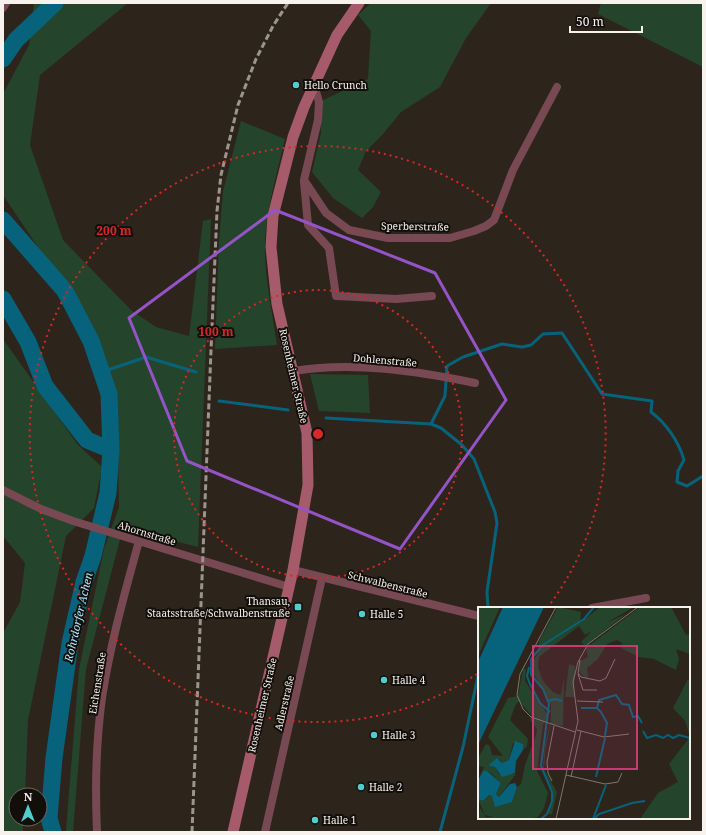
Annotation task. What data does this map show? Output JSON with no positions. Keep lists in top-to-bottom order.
{
  "streets": {
    "main road": ["Rosenheimer Straße"],
    "street": [
      "Sperberstraße",
      "Dohlenstraße",
      "Ahornstraße",
      "Schwalbenstraße",
      "Eichenstraße",
      "Adlerstraße"
    ]
  },
  "crossings": [
    ["Dohlenstraße", "Rosenheimer Straße"],
    ["Rosenheimer Straße", "Ahornstraße"],
    ["Rosenheimer Straße", "Schwalbenstraße"],
    ["Ahornstraße", "Eichenstraße"],
    ["Schwalbenstraße", "Adlerstraße"]
  ],
  "water": ["Rohrdorfer Achen"],
  "places": {
    "other": [
      "Hello Crunch",
      "Halle 5",
      "Halle 4",
      "Halle 3",
      "Halle 2",
      "Halle 1"
    ],
    "transit": ["Thansau, Staatsstraße/Schwalbenstraße"]
  },
  "scale_bar": "50 m",
  "north": "top",
  "rings": ["200 m", "100 m"]
}
